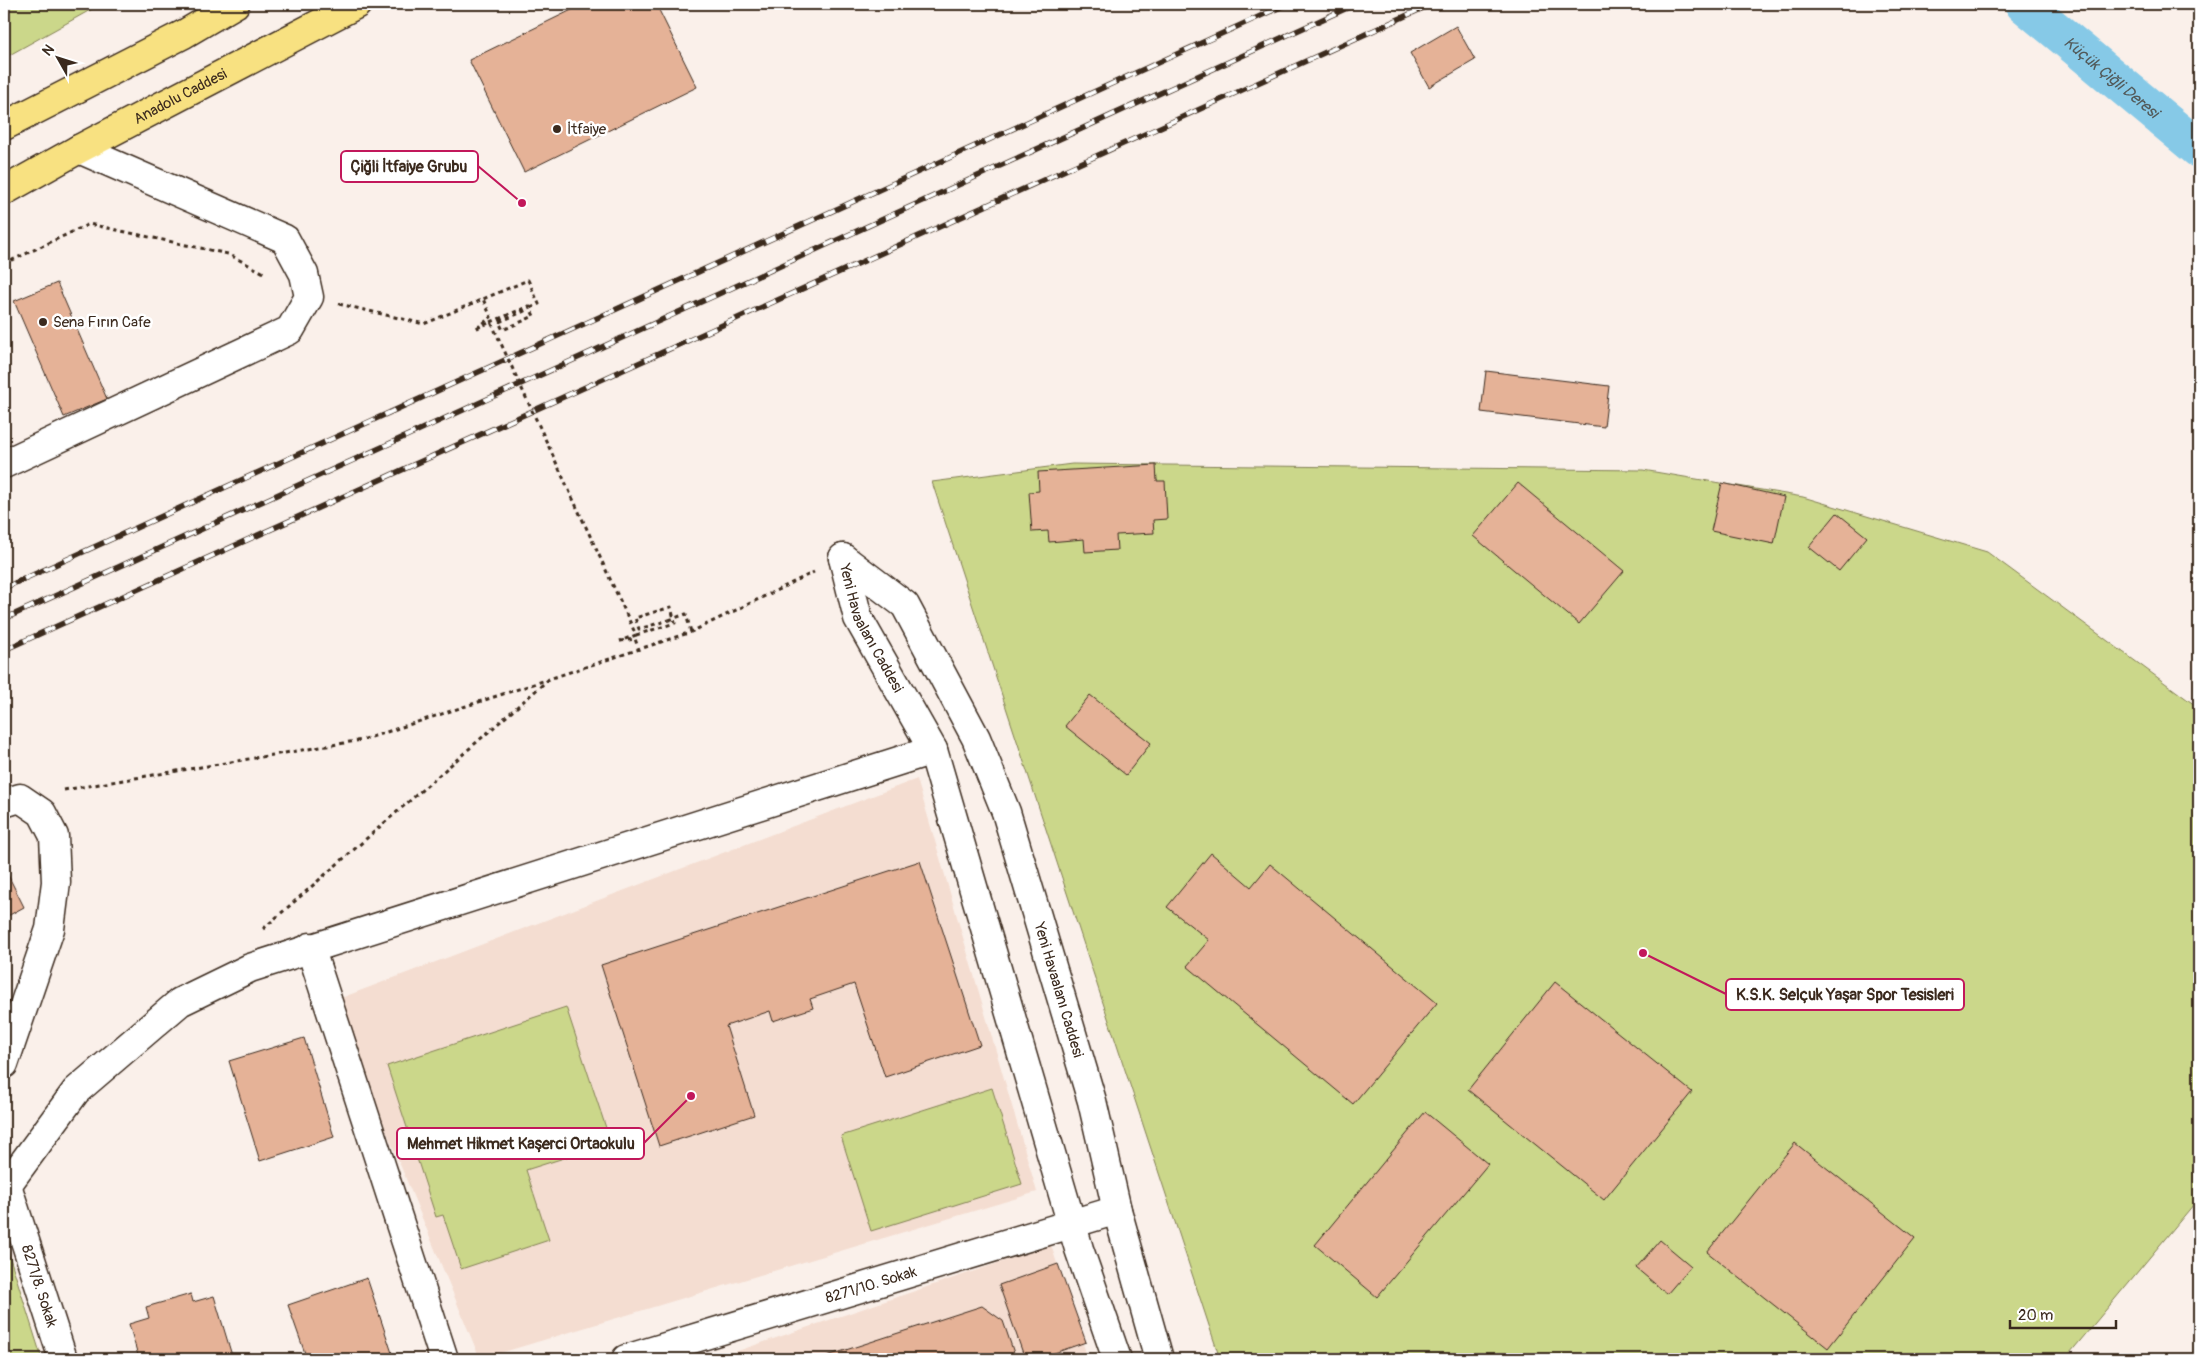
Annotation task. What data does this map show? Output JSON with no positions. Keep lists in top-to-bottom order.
{
  "streets": {
    "highway": ["Anadolu Caddesi"],
    "street": ["Yeni Havaalanı Caddesi", "8271/10. Sokak", "8271/8. Sokak"]
  },
  "crossings": [
    ["Yeni Havaalanı Caddesi", "8271/10. Sokak"]
  ],
  "water": ["Küçük Çiğli Deresi"],
  "places": [
    "İtfaiye",
    "Çiğli İtfaiye Grubu",
    "Sena Fırın Cafe",
    "K.S.K. Selçuk Yaşar Spor Tesisleri",
    "Mehmet Hikmet Kaşerci Ortaokulu"
  ],
  "scale_bar": "20 m",
  "north": "top left"
}
